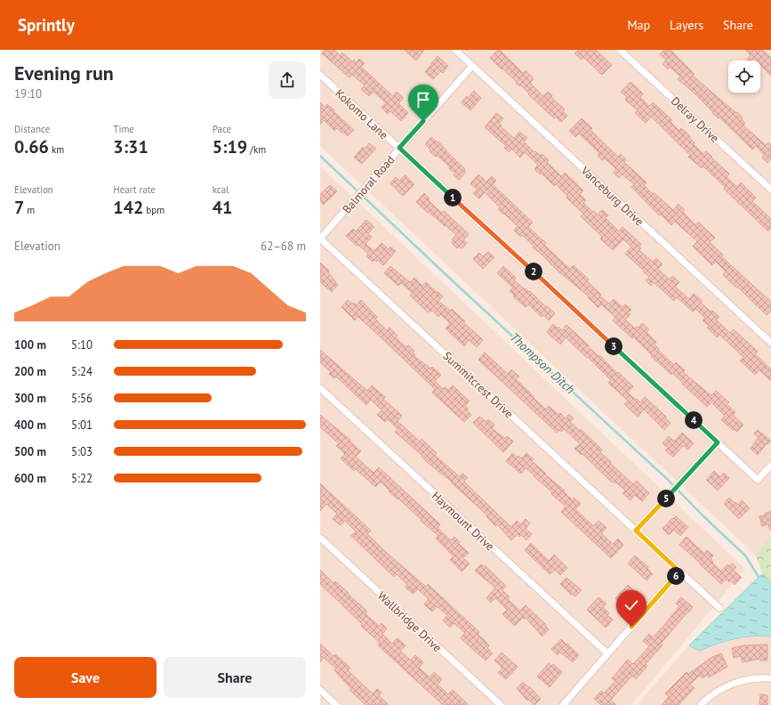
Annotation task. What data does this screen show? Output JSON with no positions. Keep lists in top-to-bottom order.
{
  "streets": {
    "street": [
      "Kokomo Lane",
      "Delray Drive",
      "Balmoral Road",
      "Vanceburg Drive",
      "Summitcrest Drive",
      "Haymount Drive",
      "Wallbridge Drive"
    ]
  },
  "crossings": [
    ["Kokomo Lane", "Balmoral Road"],
    ["Balmoral Road", "Vanceburg Drive"],
    ["Balmoral Road", "Summitcrest Drive"]
  ],
  "water": ["Thompson Ditch"],
  "page": {
    "header": "Sprintly",
    "nav": ["Map", "Layers", "Share"],
    "heading": ["Evening run", "19:10"],
    "stats": [
      ["Distance", "0.66 km"],
      ["Time", "3:31"],
      ["Pace", "5:19 /km"],
      ["Elevation", "7 m"],
      ["Heart rate", "142 bpm"],
      ["kcal", "41"]
    ],
    "pins": [
      "1",
      "2",
      "3",
      "4",
      "5",
      "6"
    ],
    "chart": ["Elevation", "62–68 m"],
    "list": [
      {
        "name": "100 m",
        "note": "5:10"
      },
      {
        "name": "200 m",
        "note": "5:24"
      },
      {
        "name": "300 m",
        "note": "5:56"
      },
      {
        "name": "400 m",
        "note": "5:01"
      },
      {
        "name": "500 m",
        "note": "5:03"
      },
      {
        "name": "600 m",
        "note": "5:22"
      }
    ],
    "buttons": ["Save", "Share"]
  }
}
